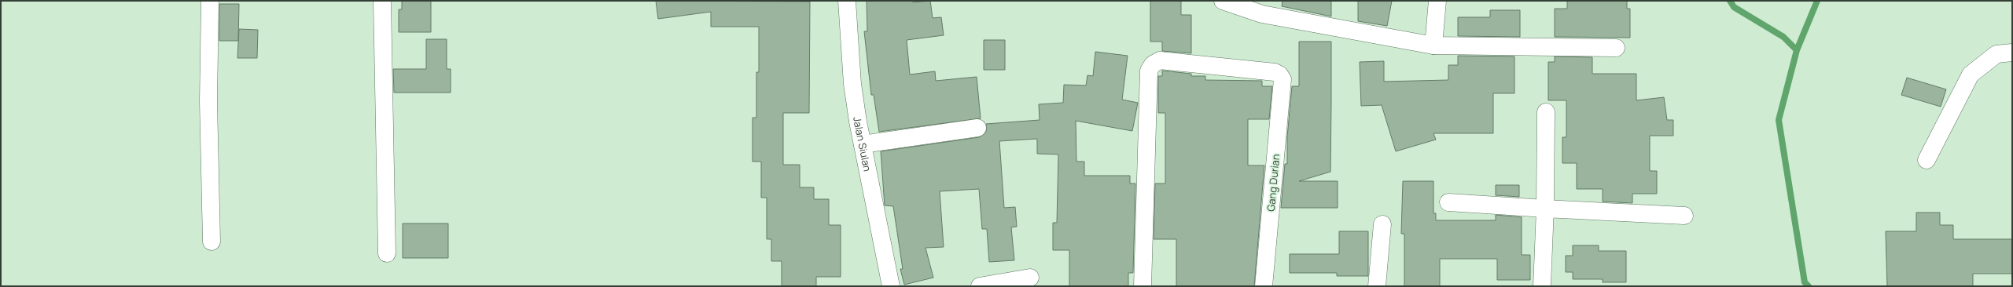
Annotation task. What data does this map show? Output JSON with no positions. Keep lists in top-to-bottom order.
{
  "streets": {
    "street": ["Jalan Siulan", "Gang Durian"]
  }
}
